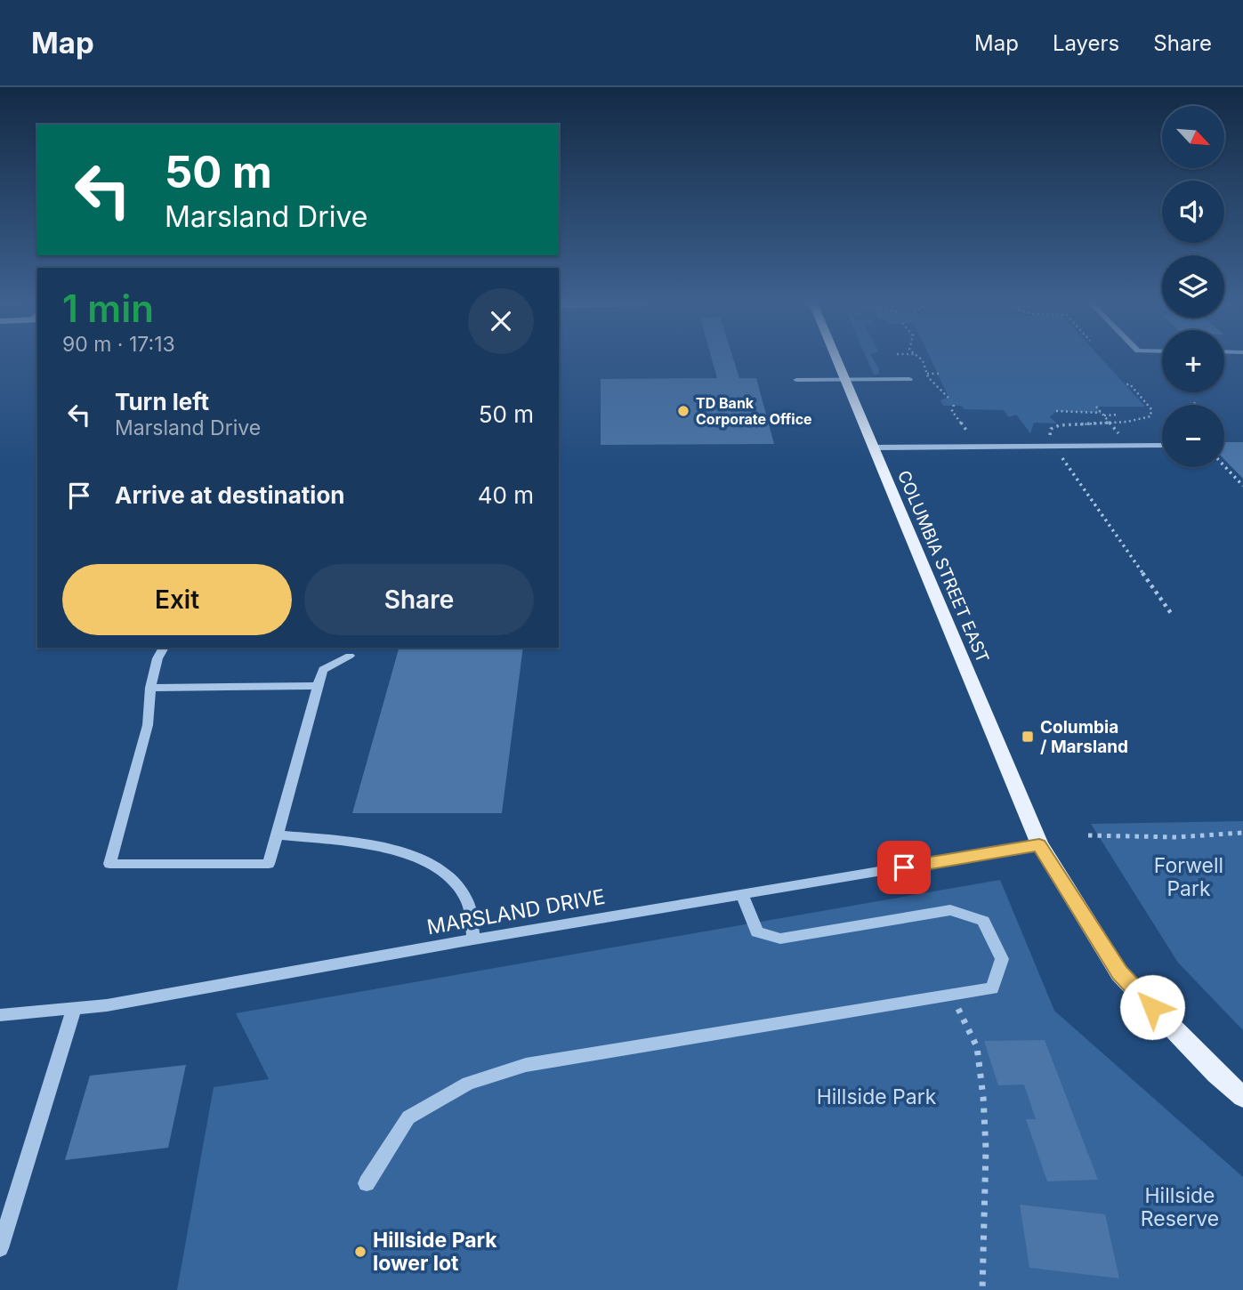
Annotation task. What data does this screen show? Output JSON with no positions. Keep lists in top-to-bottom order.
{
  "streets": {
    "main road": ["COLUMBIA STREET EAST"],
    "street": ["MARSLAND DRIVE"]
  },
  "crossings": [
    ["COLUMBIA STREET EAST", "MARSLAND DRIVE"]
  ],
  "parks": ["Forwell Park", "Hillside Park", "Hillside Reserve"],
  "places": {
    "other": ["TD Bank Corporate Office", "Hillside Park lower lot"],
    "transit": ["Columbia / Marsland"]
  },
  "north": "bottom right",
  "page": {
    "header": "Map",
    "nav": ["Map", "Layers", "Share"],
    "map_buttons": ["+", "−"],
    "turn": ["50 m", "Marsland Drive"],
    "heading": ["1 min", "90 m · 17:13"],
    "list": [
      {
        "name": "Turn left",
        "note": "Marsland Drive",
        "value": "50 m"
      },
      {
        "name": "Arrive at destination",
        "value": "40 m"
      }
    ],
    "buttons": ["Exit", "Share"]
  }
}
